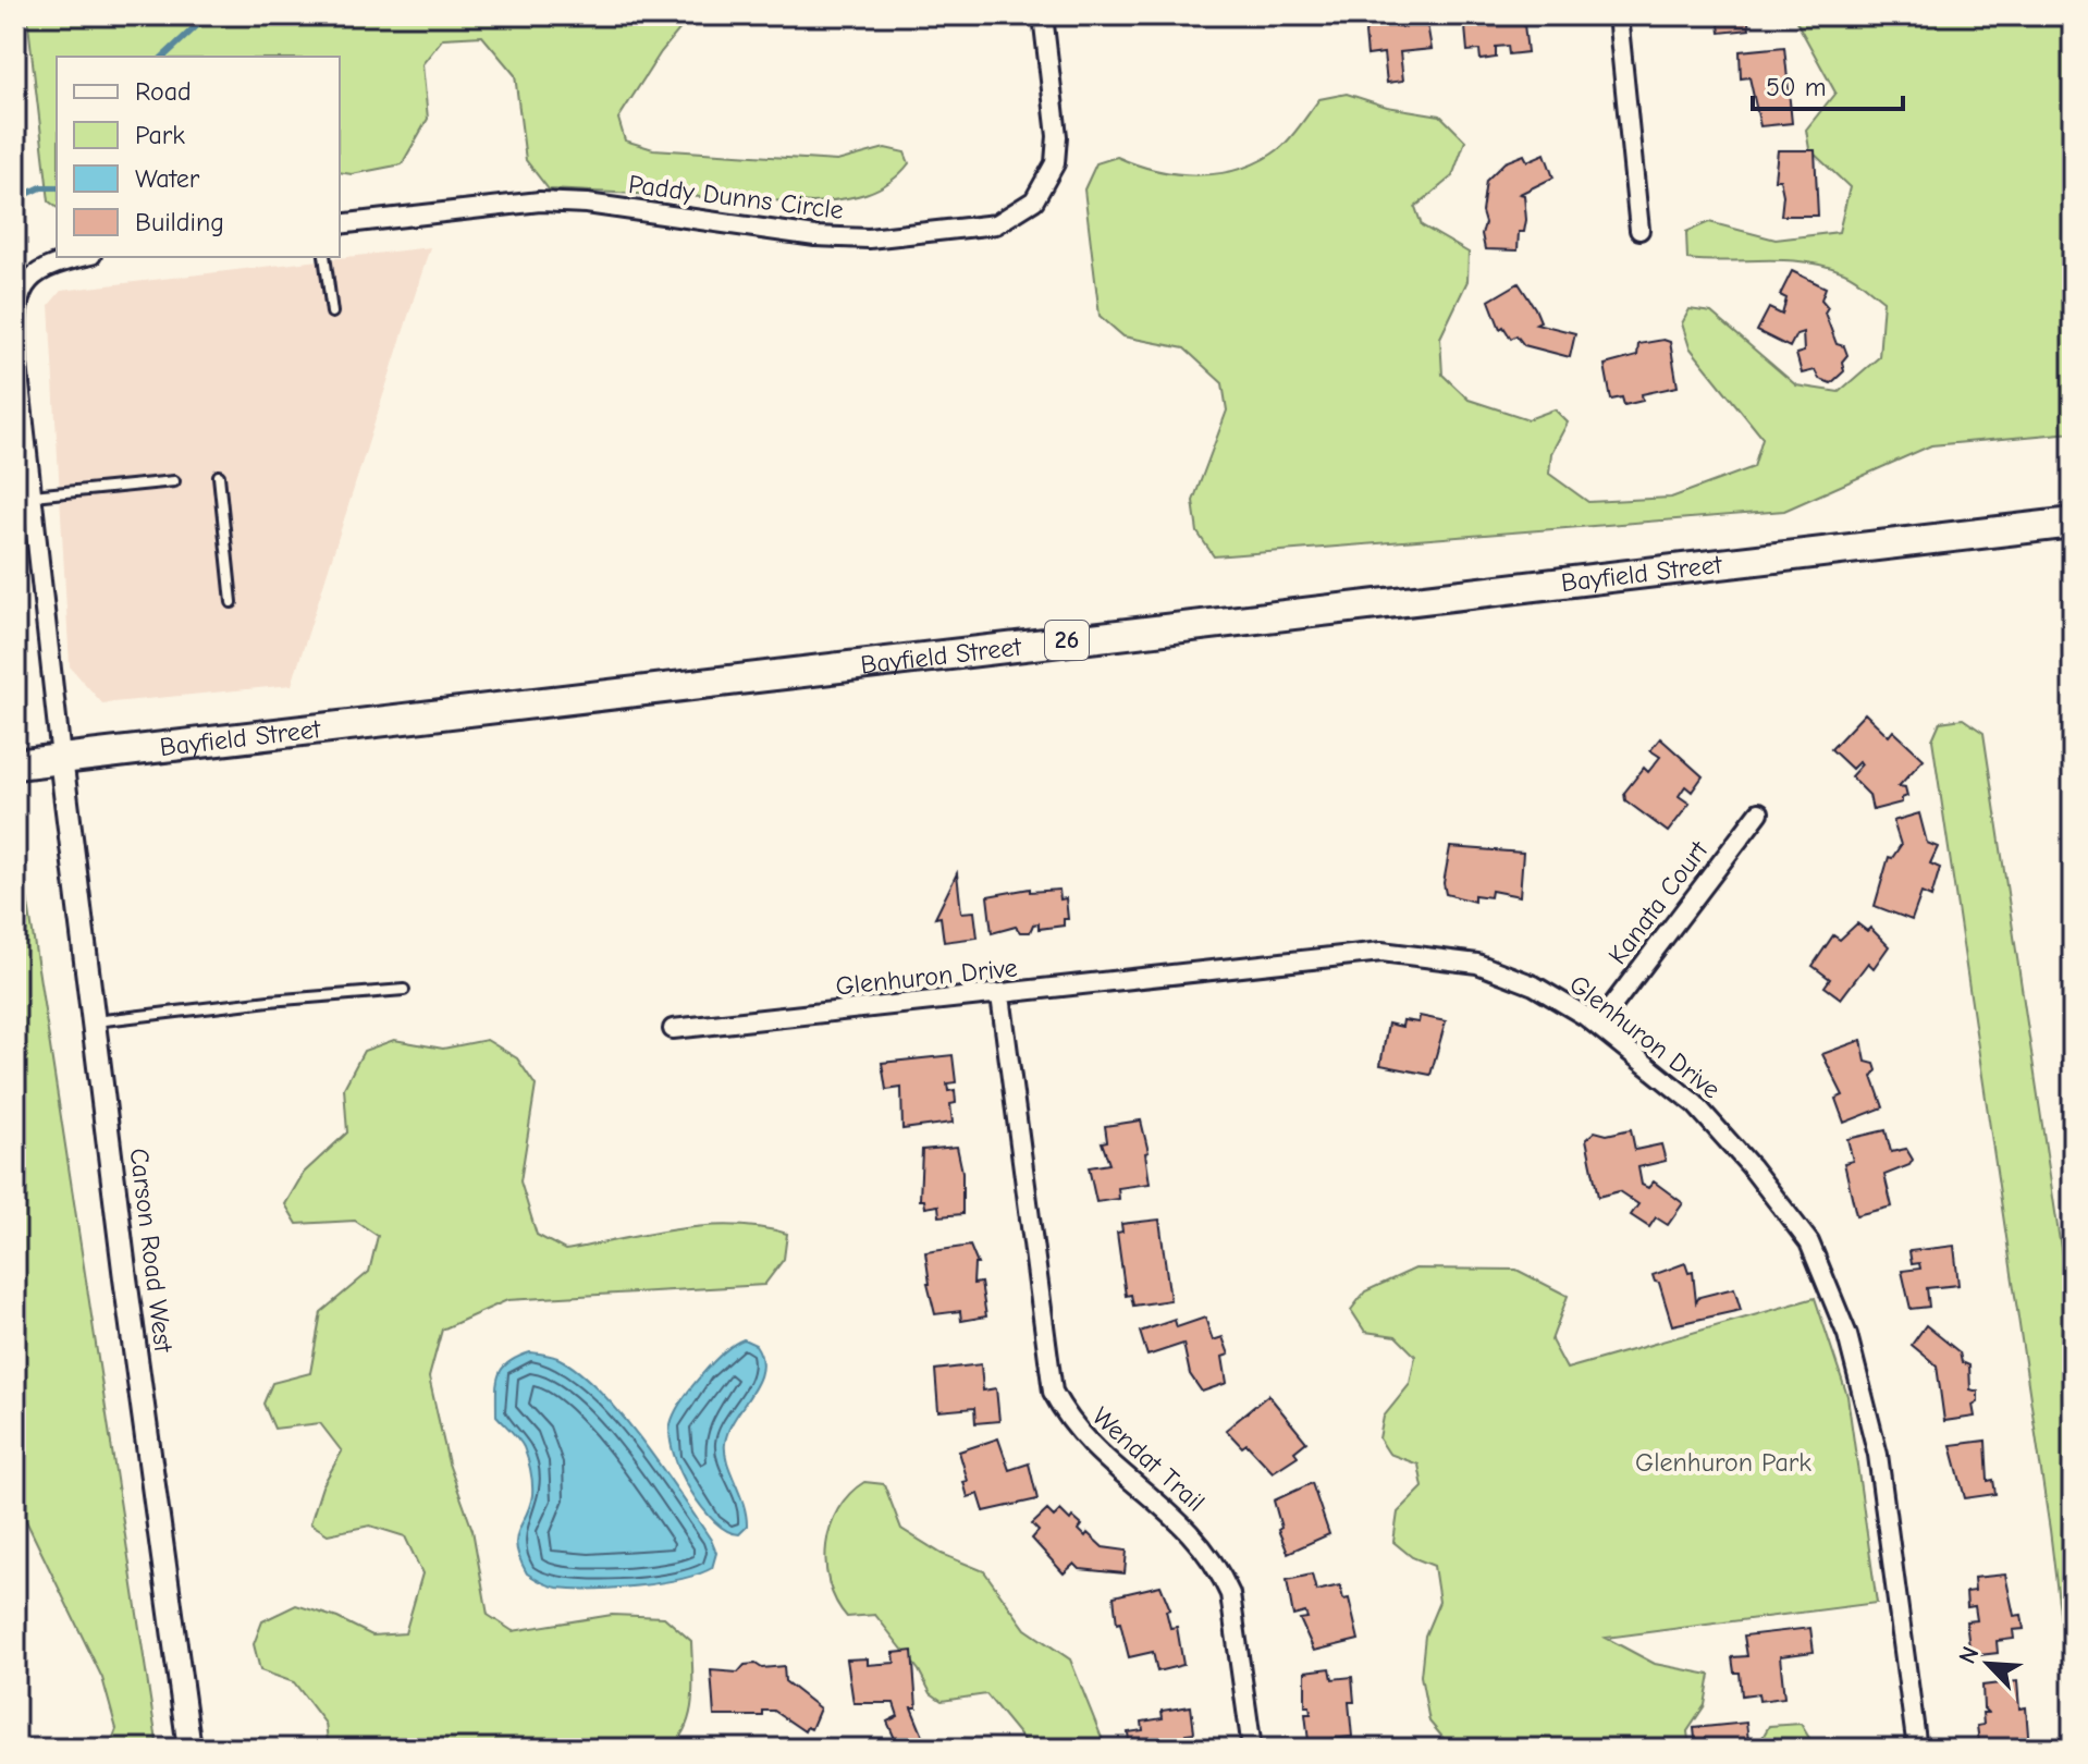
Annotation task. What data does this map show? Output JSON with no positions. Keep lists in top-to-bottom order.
{
  "streets": {
    "main road": ["Bayfield Street", "26"],
    "street": [
      "Paddy Dunns Circle",
      "Kanata Court",
      "Glenhuron Drive",
      "Carson Road West",
      "Wendat Trail"
    ]
  },
  "crossings": [
    ["Bayfield Street", "Carson Road West"],
    ["Kanata Court", "Glenhuron Drive"],
    ["Glenhuron Drive", "Wendat Trail"]
  ],
  "parks": ["Glenhuron Park"],
  "legend": [
    "Road",
    "Park",
    "Water",
    "Building"
  ],
  "scale_bar": "50 m",
  "north": "top left"
}
